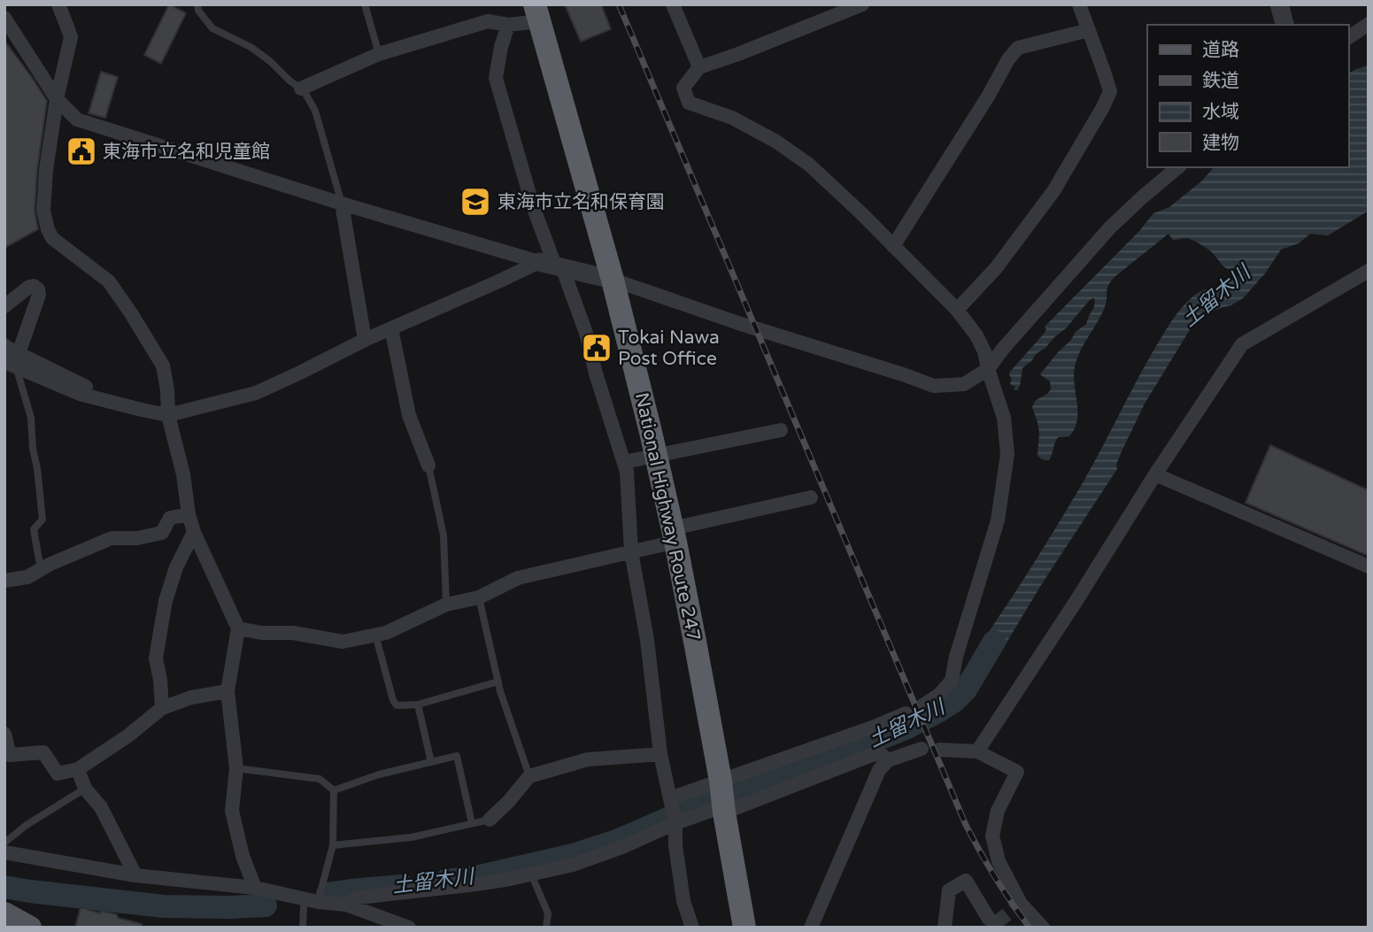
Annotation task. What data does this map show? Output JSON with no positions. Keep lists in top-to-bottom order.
{
  "streets": {
    "highway": ["National Highway Route 247"]
  },
  "water": ["土留木川"],
  "places": {
    "public building": ["東海市立名和児童館", "Tokai Nawa Post Office"],
    "school or university": ["東海市立名和保育園"]
  },
  "legend": [
    "道路",
    "鉄道",
    "水域",
    "建物"
  ]
}
